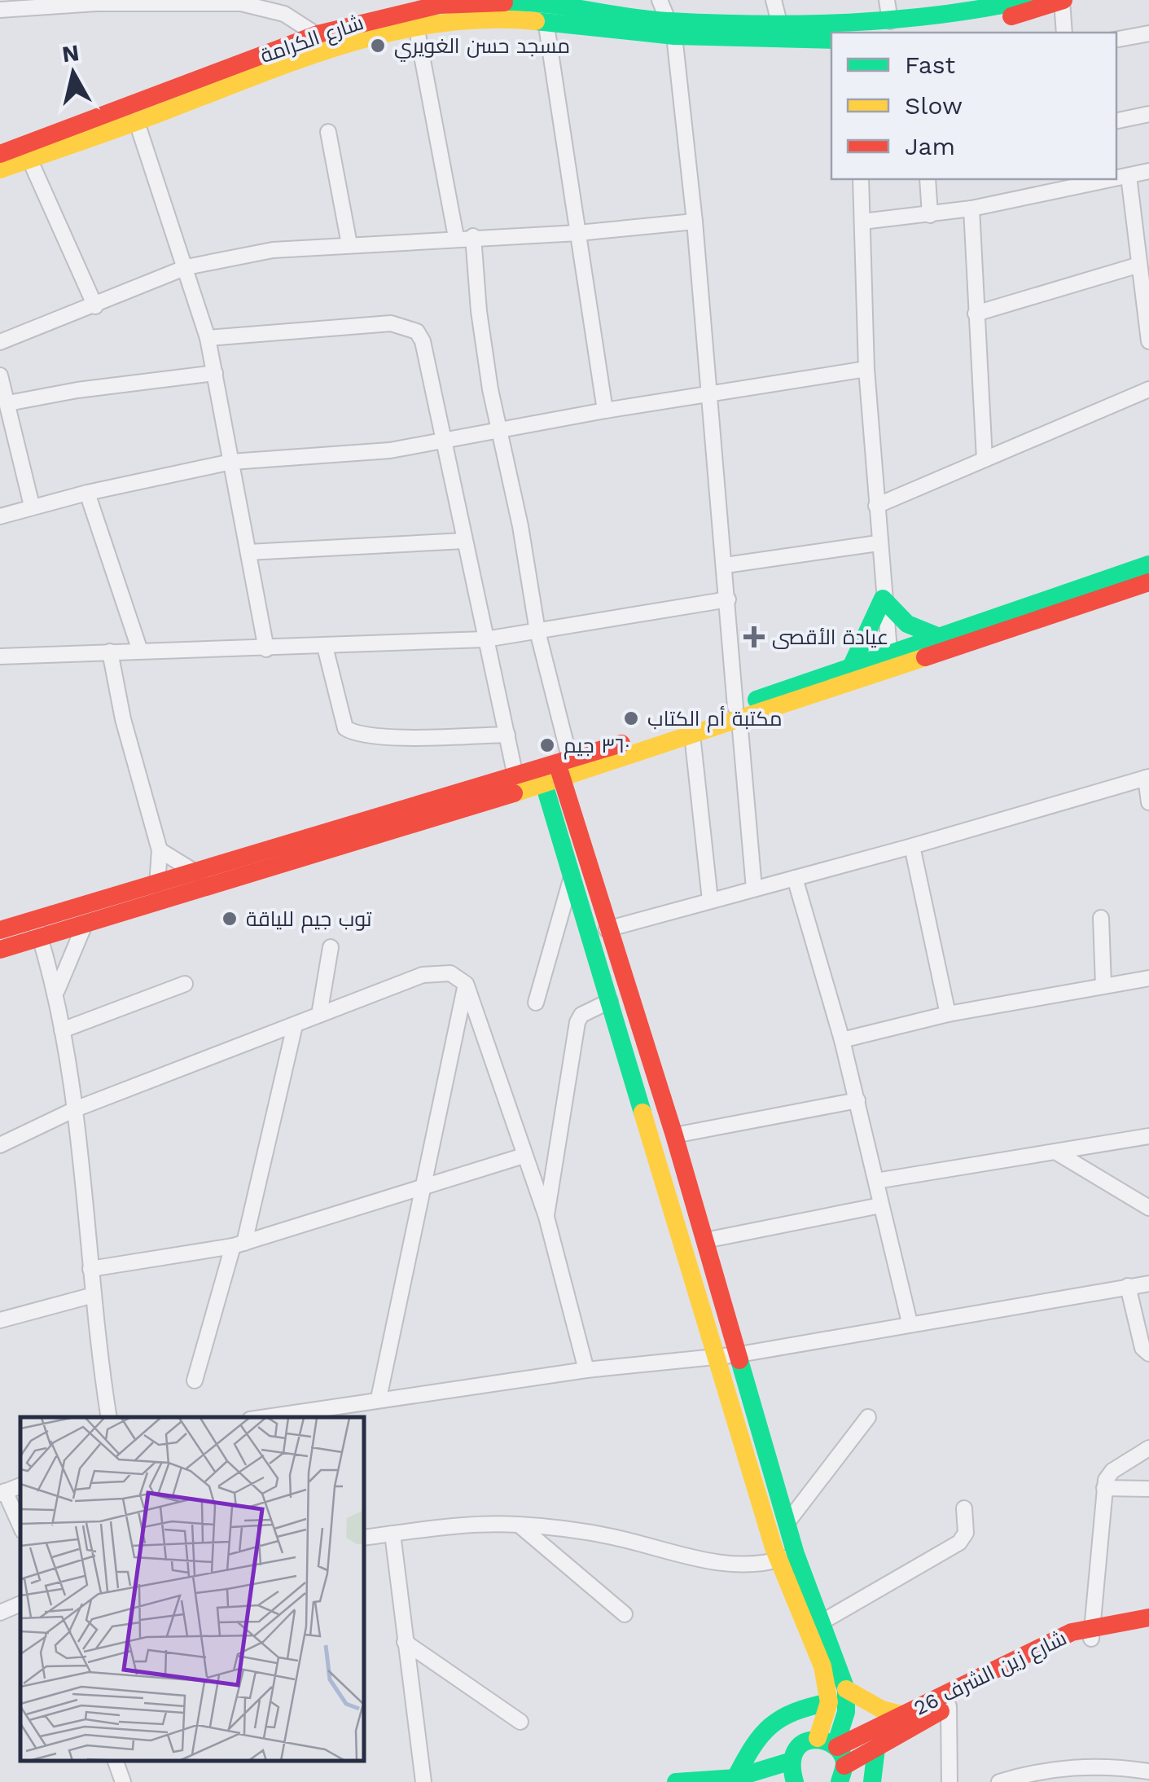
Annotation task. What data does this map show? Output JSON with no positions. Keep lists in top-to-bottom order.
{
  "streets": {
    "street": ["شارع الكرامة", "شارع زين الشرف 26"]
  },
  "places": {
    "other": [
      "مسجد حسن الغويري",
      "مكتبة أم الكتاب",
      "٣٦٠ جيم",
      "توب جيم للياقة"
    ],
    "health": ["عيادة الأقصى"]
  },
  "legend": ["Fast", "Slow", "Jam"],
  "north": "top"
}
